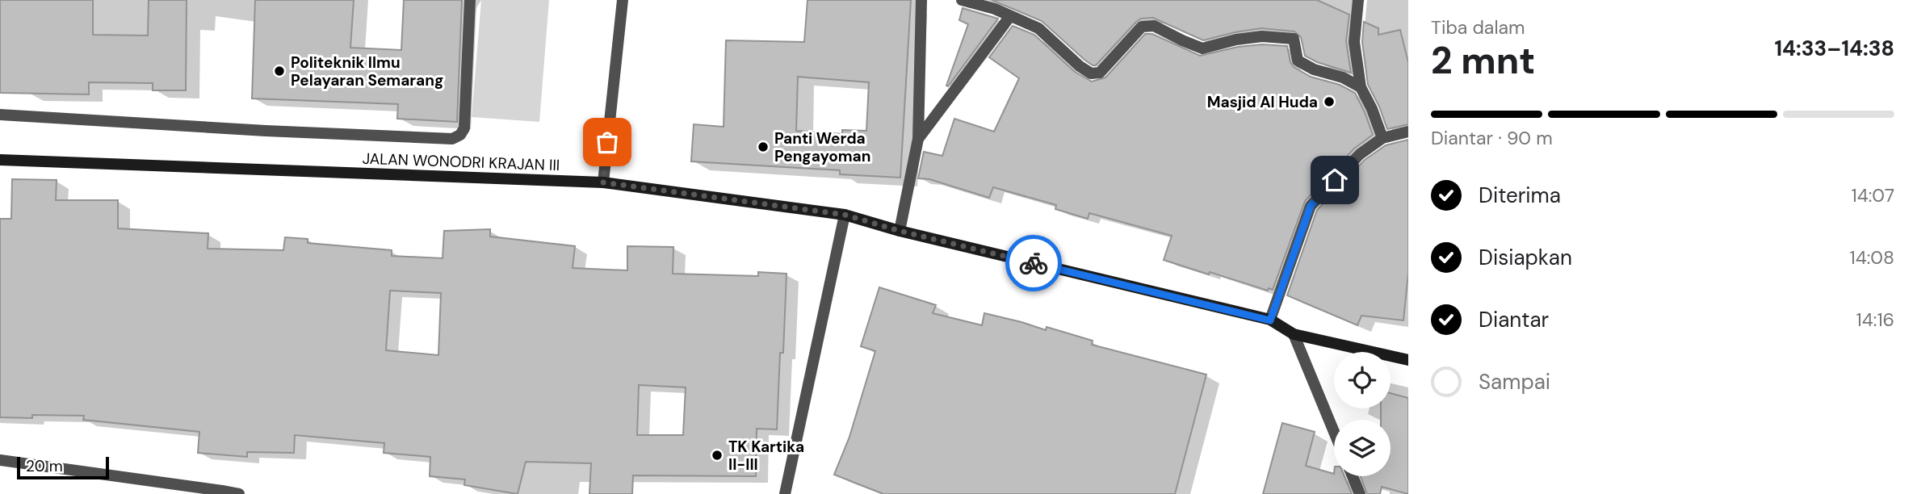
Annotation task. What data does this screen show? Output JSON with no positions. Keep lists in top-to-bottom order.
{
  "streets": {
    "main road": ["JALAN WONODRI KRAJAN III"]
  },
  "places": [
    "Politeknik Ilmu Pelayaran Semarang",
    "Masjid Al Huda",
    "Panti Werda Pengayoman",
    "TK Kartika II-III"
  ],
  "scale_bar": "20 m",
  "page": {
    "heading": ["2 mnt", "Tiba dalam", "14:33–14:38"],
    "bar": "Diantar · 90 m",
    "list": [
      ["Diterima", "14:07"],
      ["Disiapkan", "14:08"],
      ["Diantar", "14:16"],
      "Sampai"
    ],
    "scale": "20 m"
  }
}
